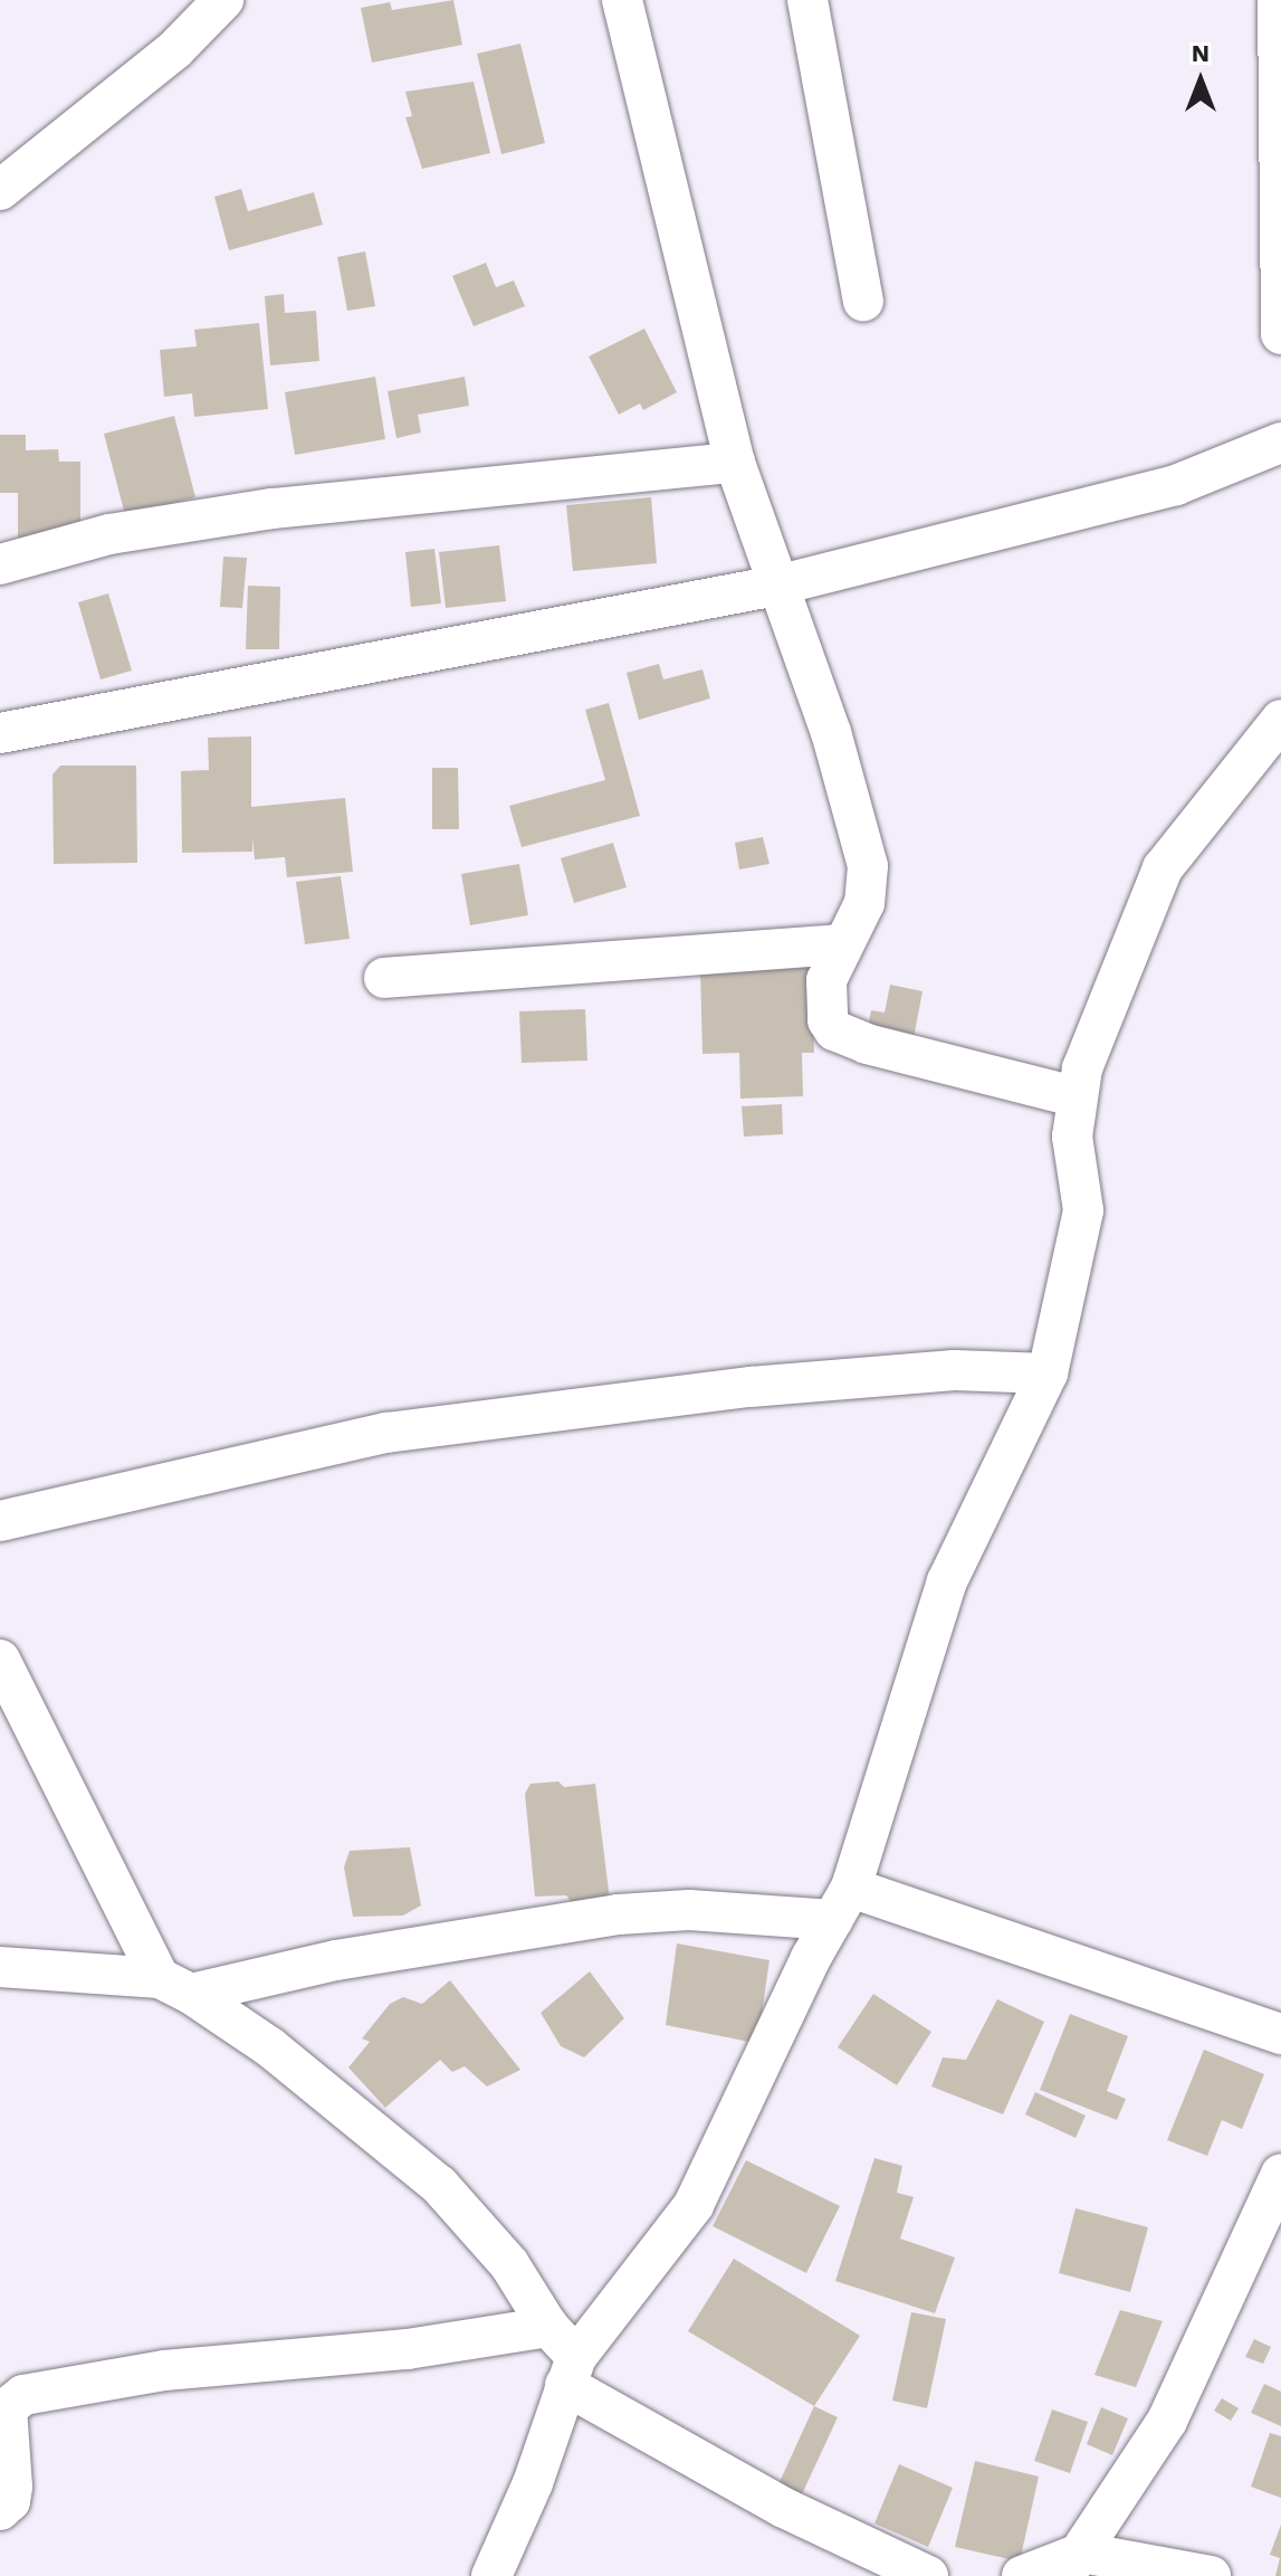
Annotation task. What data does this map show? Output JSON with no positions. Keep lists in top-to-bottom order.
{
  "north": "top"
}
